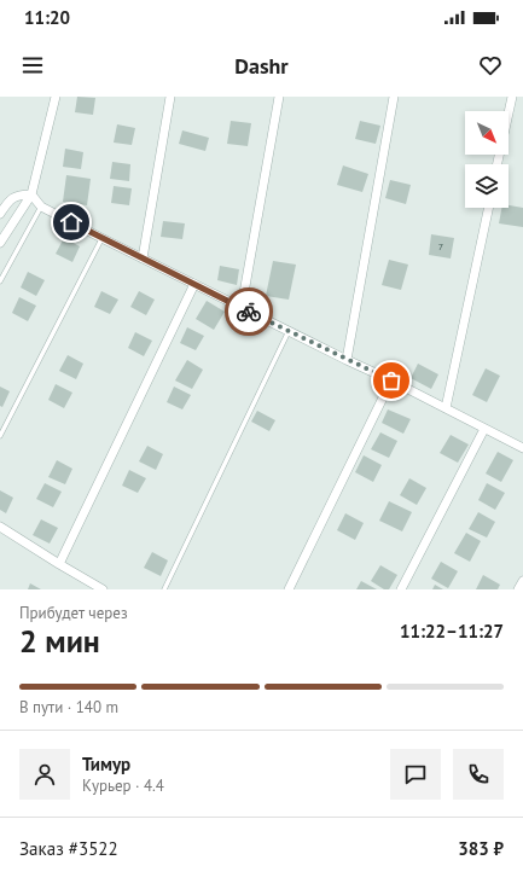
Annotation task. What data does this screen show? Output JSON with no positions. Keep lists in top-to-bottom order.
{
  "house_numbers": ["7"],
  "north": "bottom right",
  "page": {
    "status": "11:20",
    "header": "Dashr",
    "heading": ["2 мин", "Прибудет через", "11:22–11:27"],
    "panel": [
      "Тимур",
      "Курьер · 4.4",
      "Заказ #3522",
      "383 ₽"
    ],
    "bar": "В пути · 140 m"
  }
}
